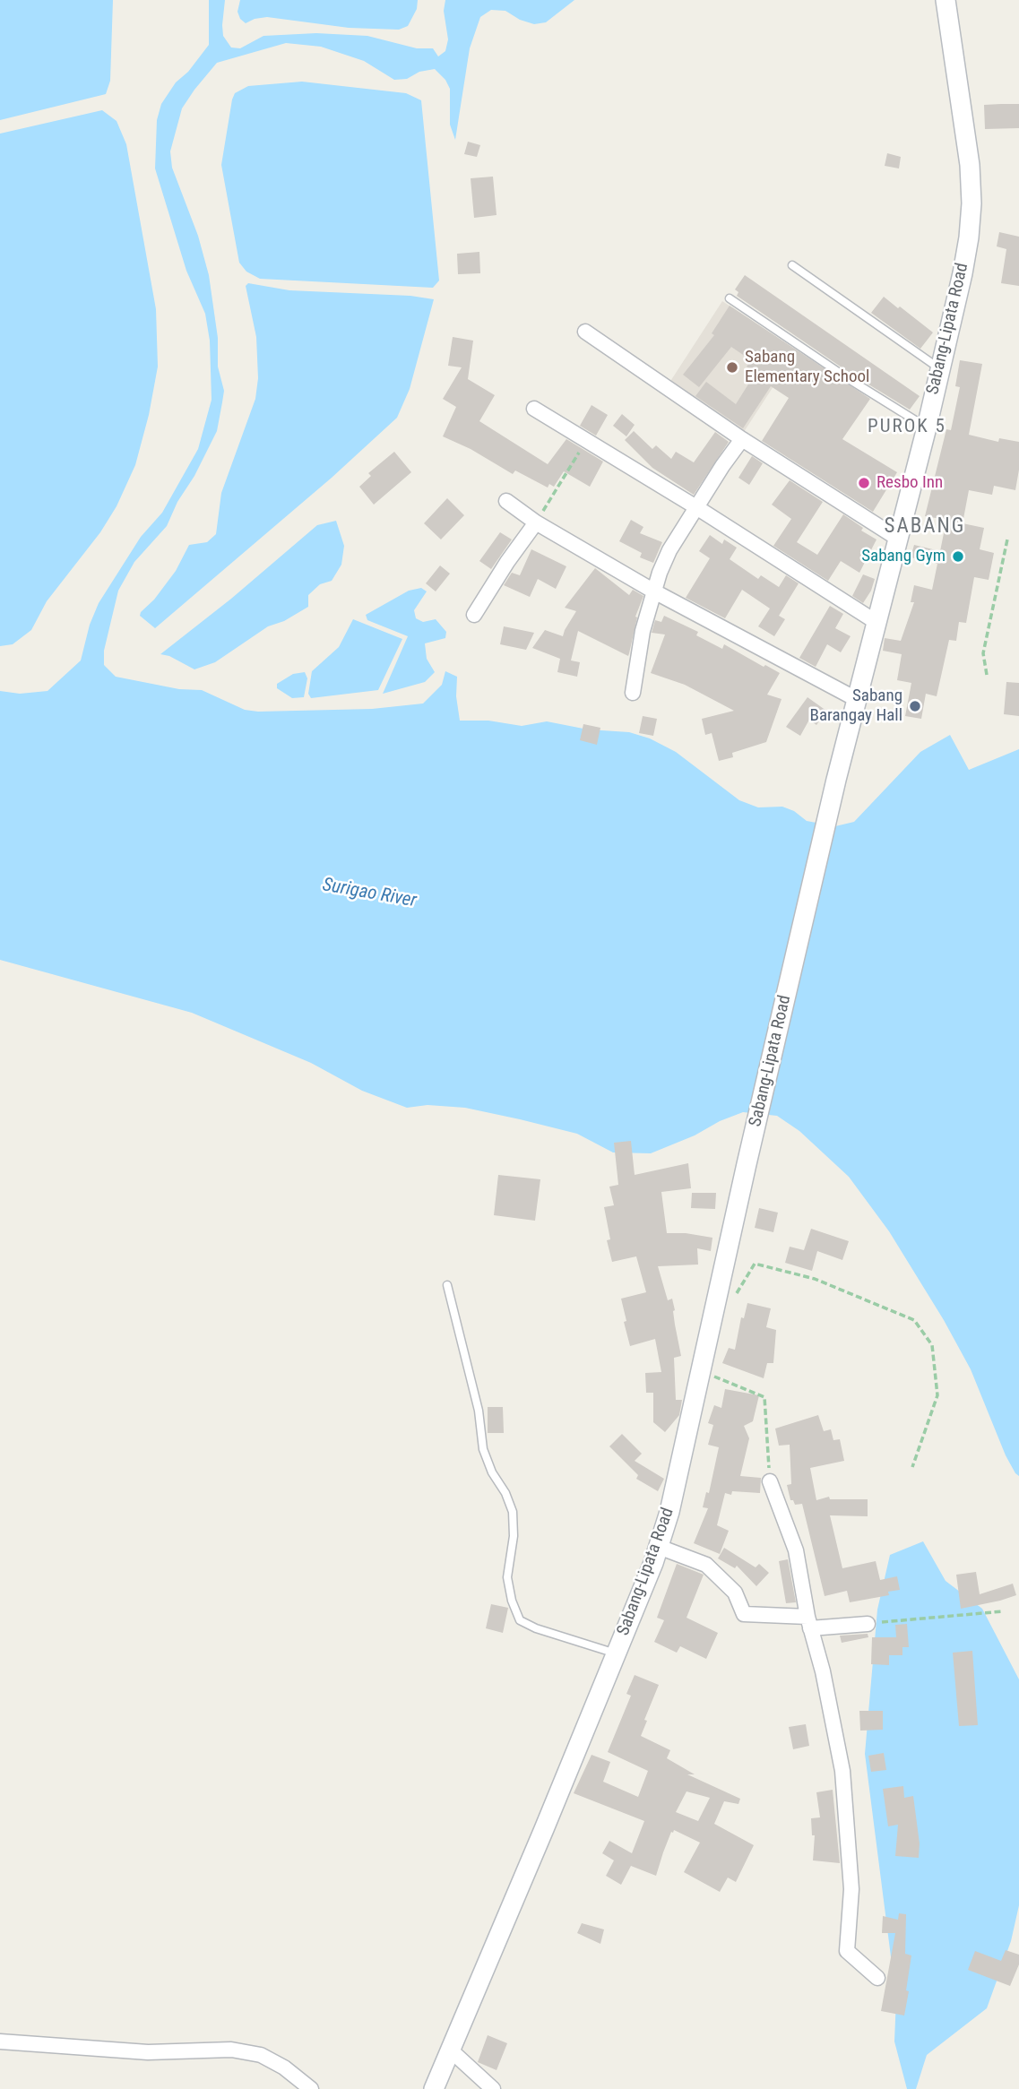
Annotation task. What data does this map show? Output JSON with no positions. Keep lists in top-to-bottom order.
{
  "streets": {
    "main road": ["Sabang-Lipata Road"]
  },
  "districts": ["PUROK 5", "SABANG"],
  "water": ["Surigao River"],
  "places": [
    "Sabang Elementary School",
    "Resbo Inn",
    "Sabang Gym",
    "Sabang Barangay Hall"
  ]
}
